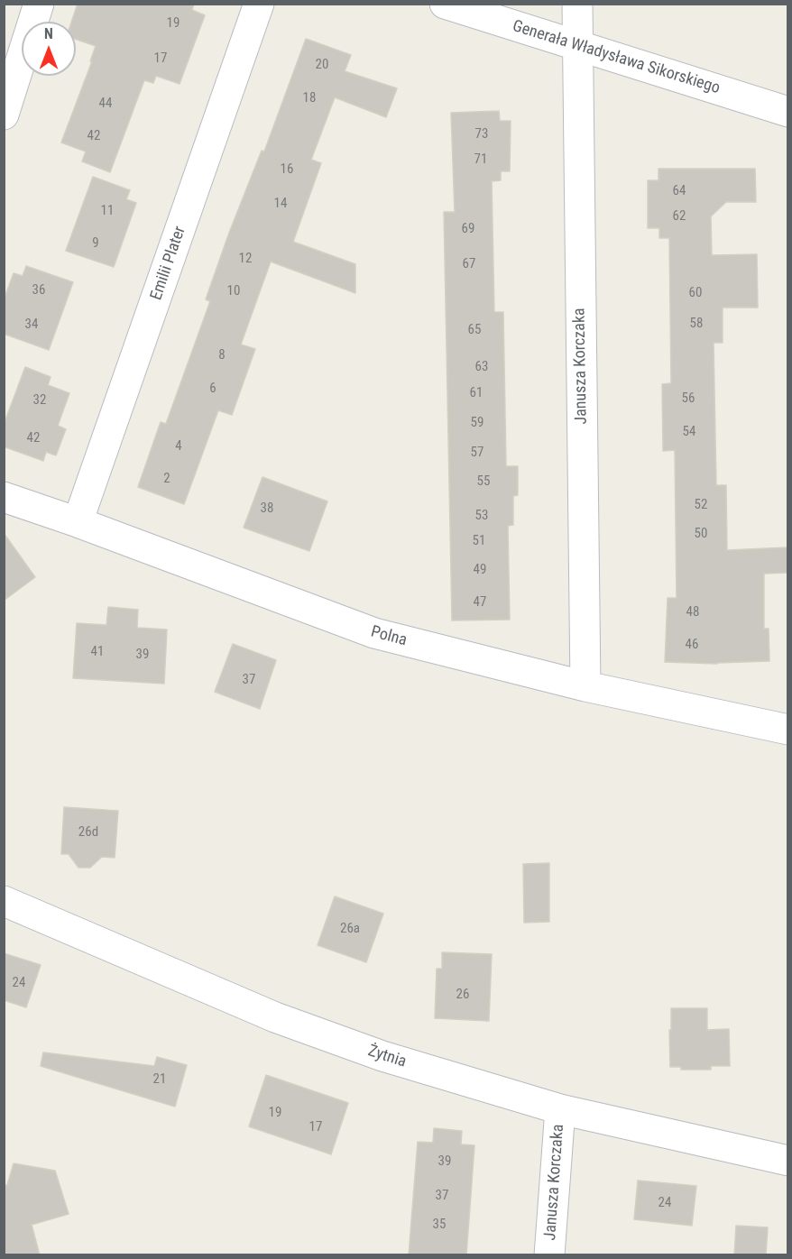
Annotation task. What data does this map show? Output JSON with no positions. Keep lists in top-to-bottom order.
{
  "streets": {
    "street": [
      "Generała Władysława Sikorskiego",
      "Emilii Plater",
      "Janusza Korczaka",
      "Polna",
      "Żytnia"
    ]
  },
  "crossings": [
    ["Generała Władysława Sikorskiego", "Janusza Korczaka"],
    ["Emilii Plater", "Polna"],
    ["Janusza Korczaka", "Polna"],
    ["Janusza Korczaka", "Żytnia"]
  ],
  "house_numbers": [
    "19",
    "17",
    "20",
    "18",
    "44",
    "73",
    "42",
    "71",
    "16",
    "64",
    "14",
    "11",
    "62",
    "69",
    "9",
    "12",
    "67",
    "36",
    "10",
    "60",
    "58",
    "34",
    "65",
    "8",
    "63",
    "6",
    "61",
    "56",
    "32",
    "59",
    "54",
    "42",
    "4",
    "57",
    "2",
    "55",
    "52",
    "38",
    "53",
    "50",
    "51",
    "49",
    "47",
    "48",
    "46",
    "41",
    "39",
    "37",
    "26d",
    "26a",
    "24",
    "26",
    "21",
    "19",
    "17",
    "39",
    "37",
    "24",
    "35"
  ],
  "north": "top"
}
